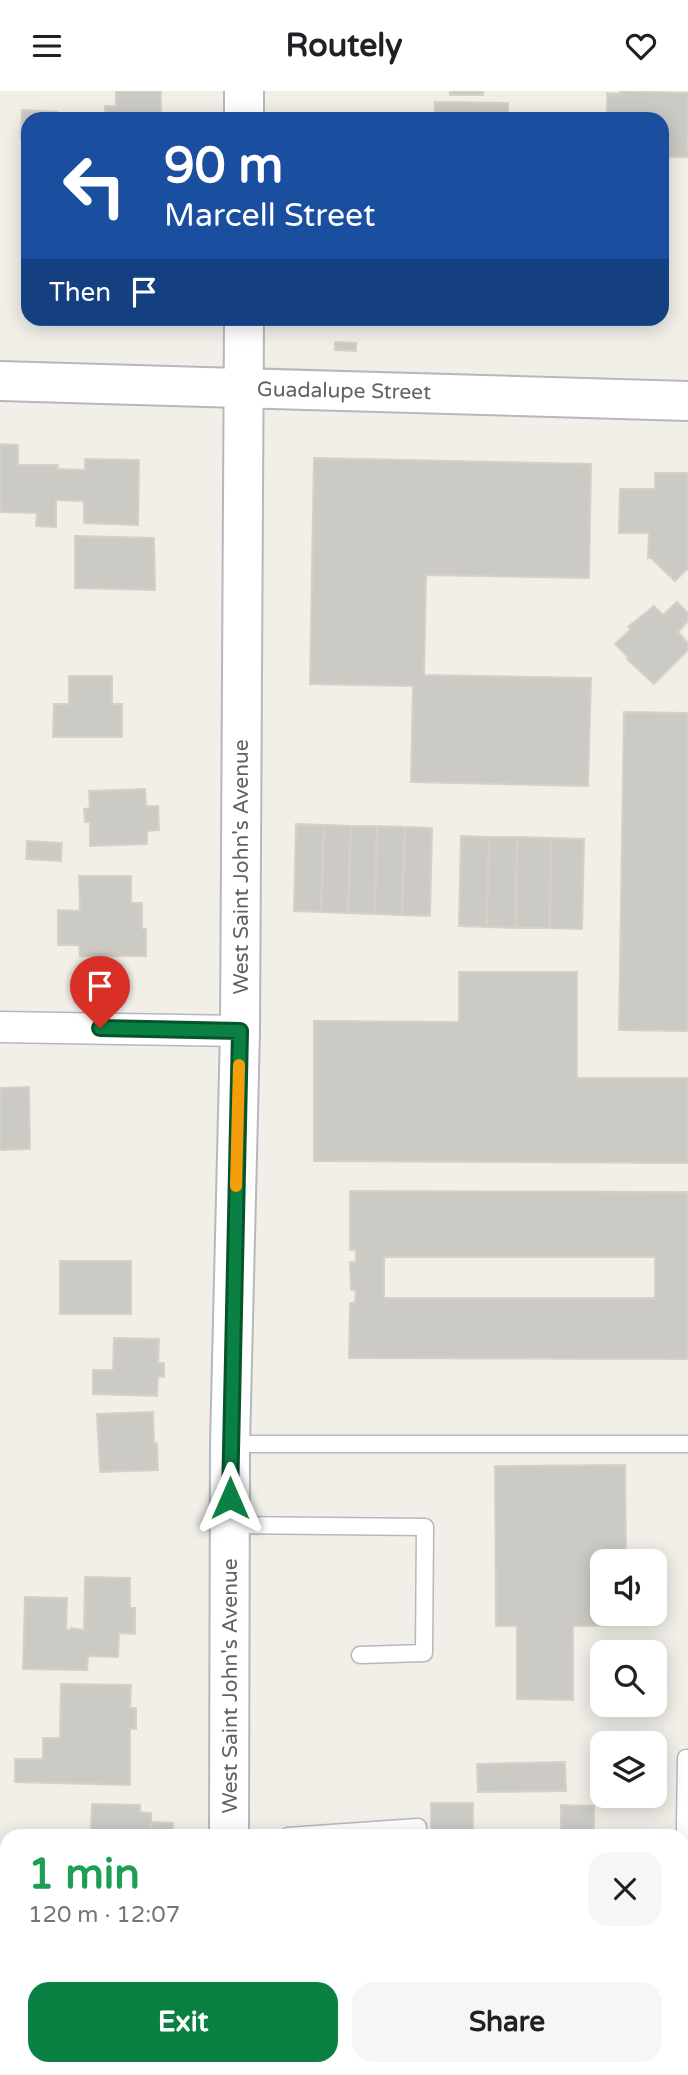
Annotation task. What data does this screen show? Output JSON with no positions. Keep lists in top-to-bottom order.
{
  "streets": {
    "street": ["Guadalupe Street", "West Saint John's Avenue"]
  },
  "crossings": [
    ["Guadalupe Street", "West Saint John's Avenue"]
  ],
  "page": {
    "header": "Routely",
    "turn": ["90 m", "Marcell Street"],
    "then": "Then",
    "heading": ["1 min", "120 m · 12:07"],
    "buttons": ["Exit", "Share"]
  }
}
